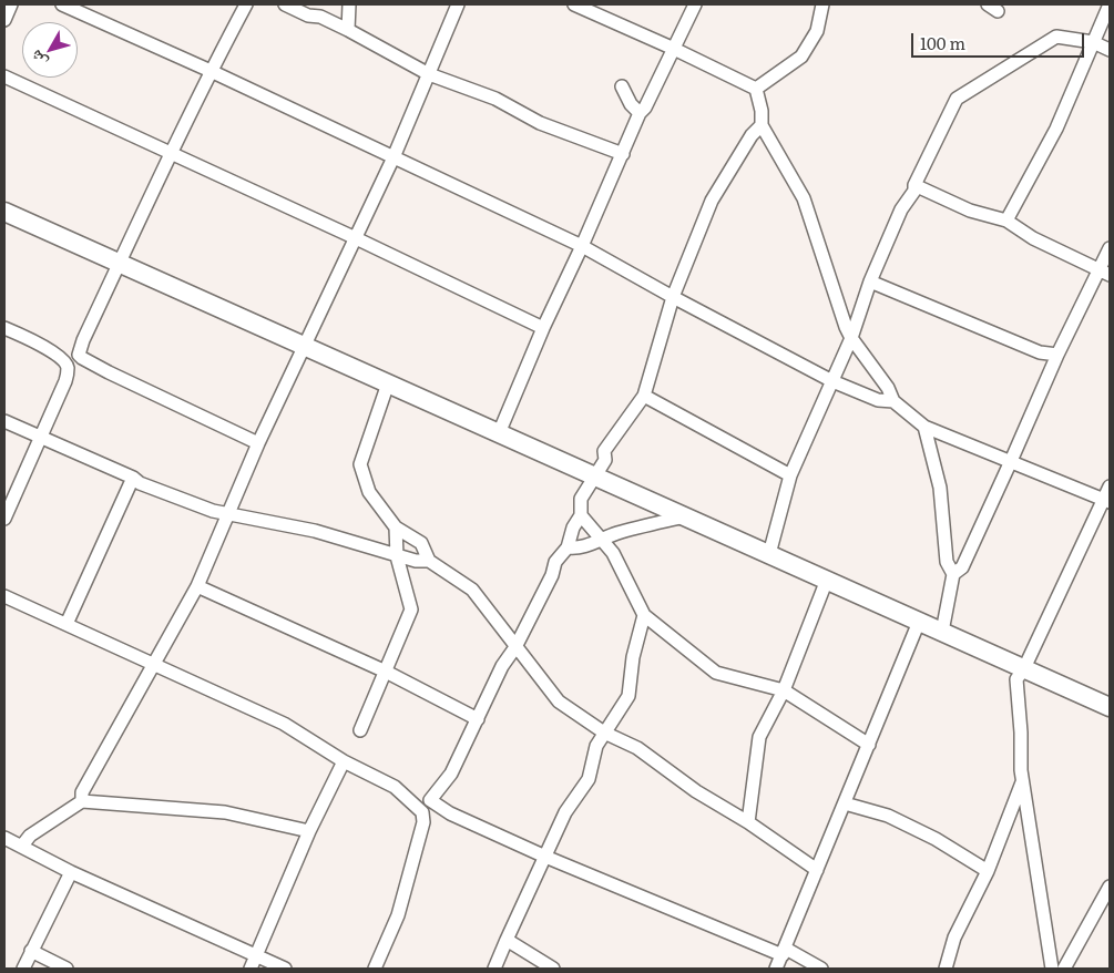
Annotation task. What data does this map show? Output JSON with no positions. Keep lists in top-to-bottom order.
{
  "scale_bar": "100 m",
  "north": "bottom left"
}
